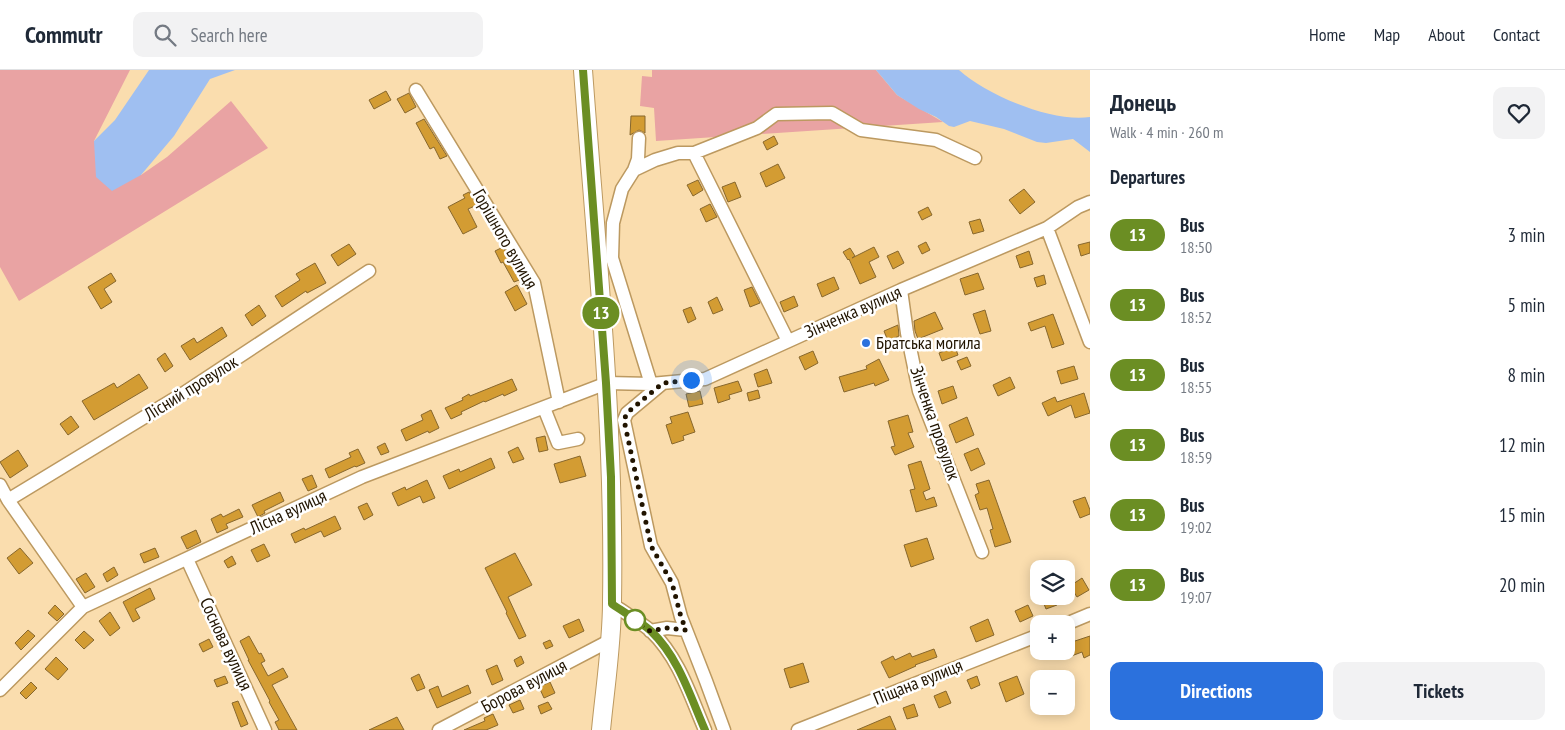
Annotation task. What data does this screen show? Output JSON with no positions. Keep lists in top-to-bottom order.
{
  "streets": {
    "street": [
      "Горішного вулиця",
      "Зінченка вулиця",
      "Лісний провулок",
      "Зінченка провулок",
      "Лісна вулиця",
      "Соснова вулиця",
      "Піщана вулиця",
      "Борова вулиця"
    ]
  },
  "crossings": [
    ["Горішного вулиця", "Лісна вулиця"],
    ["Зінченка вулиця", "Зінченка провулок"],
    ["Зінченка вулиця", "Лісна вулиця"],
    ["Лісна вулиця", "Соснова вулиця"]
  ],
  "places": ["Братська могила"],
  "lines": ["bus line 13"],
  "page": {
    "header": "Commutr",
    "search": "Search here",
    "nav": [
      "Home",
      "Map",
      "About",
      "Contact"
    ],
    "on_map": "13",
    "heading": [
      ["Донець", "Walk · 4 min · 260 m"],
      "Departures"
    ],
    "list": [
      {
        "mark": "13",
        "name": "Bus",
        "note": "18:50",
        "value": "3 min"
      },
      {
        "mark": "13",
        "name": "Bus",
        "note": "18:52",
        "value": "5 min"
      },
      {
        "mark": "13",
        "name": "Bus",
        "note": "18:55",
        "value": "8 min"
      },
      {
        "mark": "13",
        "name": "Bus",
        "note": "18:59",
        "value": "12 min"
      },
      {
        "mark": "13",
        "name": "Bus",
        "note": "19:02",
        "value": "15 min"
      },
      {
        "mark": "13",
        "name": "Bus",
        "note": "19:07",
        "value": "20 min"
      }
    ],
    "map_buttons": ["+", "−"],
    "buttons": ["Directions", "Tickets"]
  }
}
